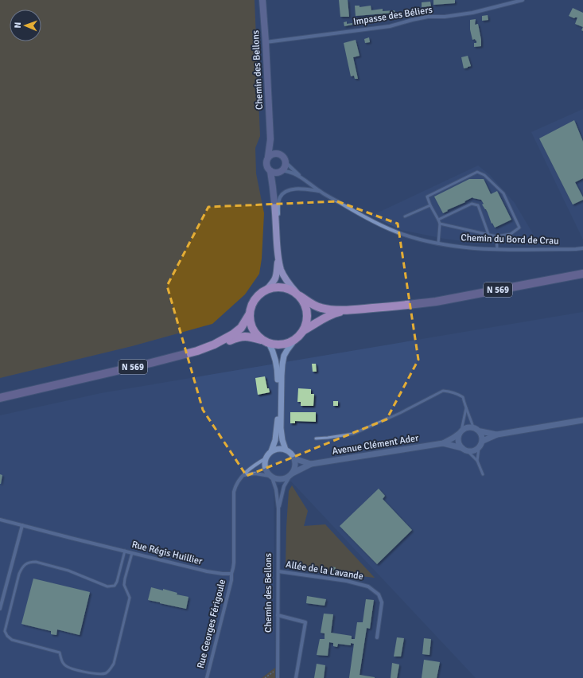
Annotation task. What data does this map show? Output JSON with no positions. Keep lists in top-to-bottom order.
{
  "streets": {
    "main road": ["Chemin des Bellons", "N 569"],
    "street": [
      "Impasse des Béliers",
      "Chemin du Bord de Crau",
      "Avenue Clément Ader",
      "Rue Régis Huillier",
      "Allée de la Lavande",
      "Rue Georges Férigoule"
    ]
  },
  "crossings": [
    ["Impasse des Béliers", "Chemin des Bellons"],
    ["Chemin des Bellons", "Avenue Clément Ader"],
    ["Chemin des Bellons", "Allée de la Lavande"],
    ["Rue Régis Huillier", "Rue Georges Férigoule"]
  ],
  "north": "left"
}
